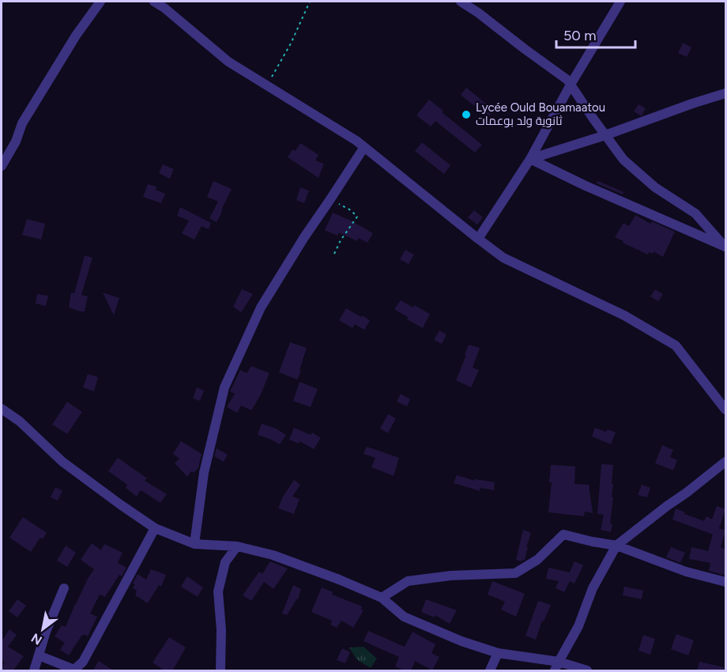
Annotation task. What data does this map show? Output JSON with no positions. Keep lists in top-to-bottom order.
{
  "places": ["Lycée Ould Bouamaatou ثانوية ولد بوعمات"],
  "scale_bar": "50 m",
  "north": "bottom left"
}
